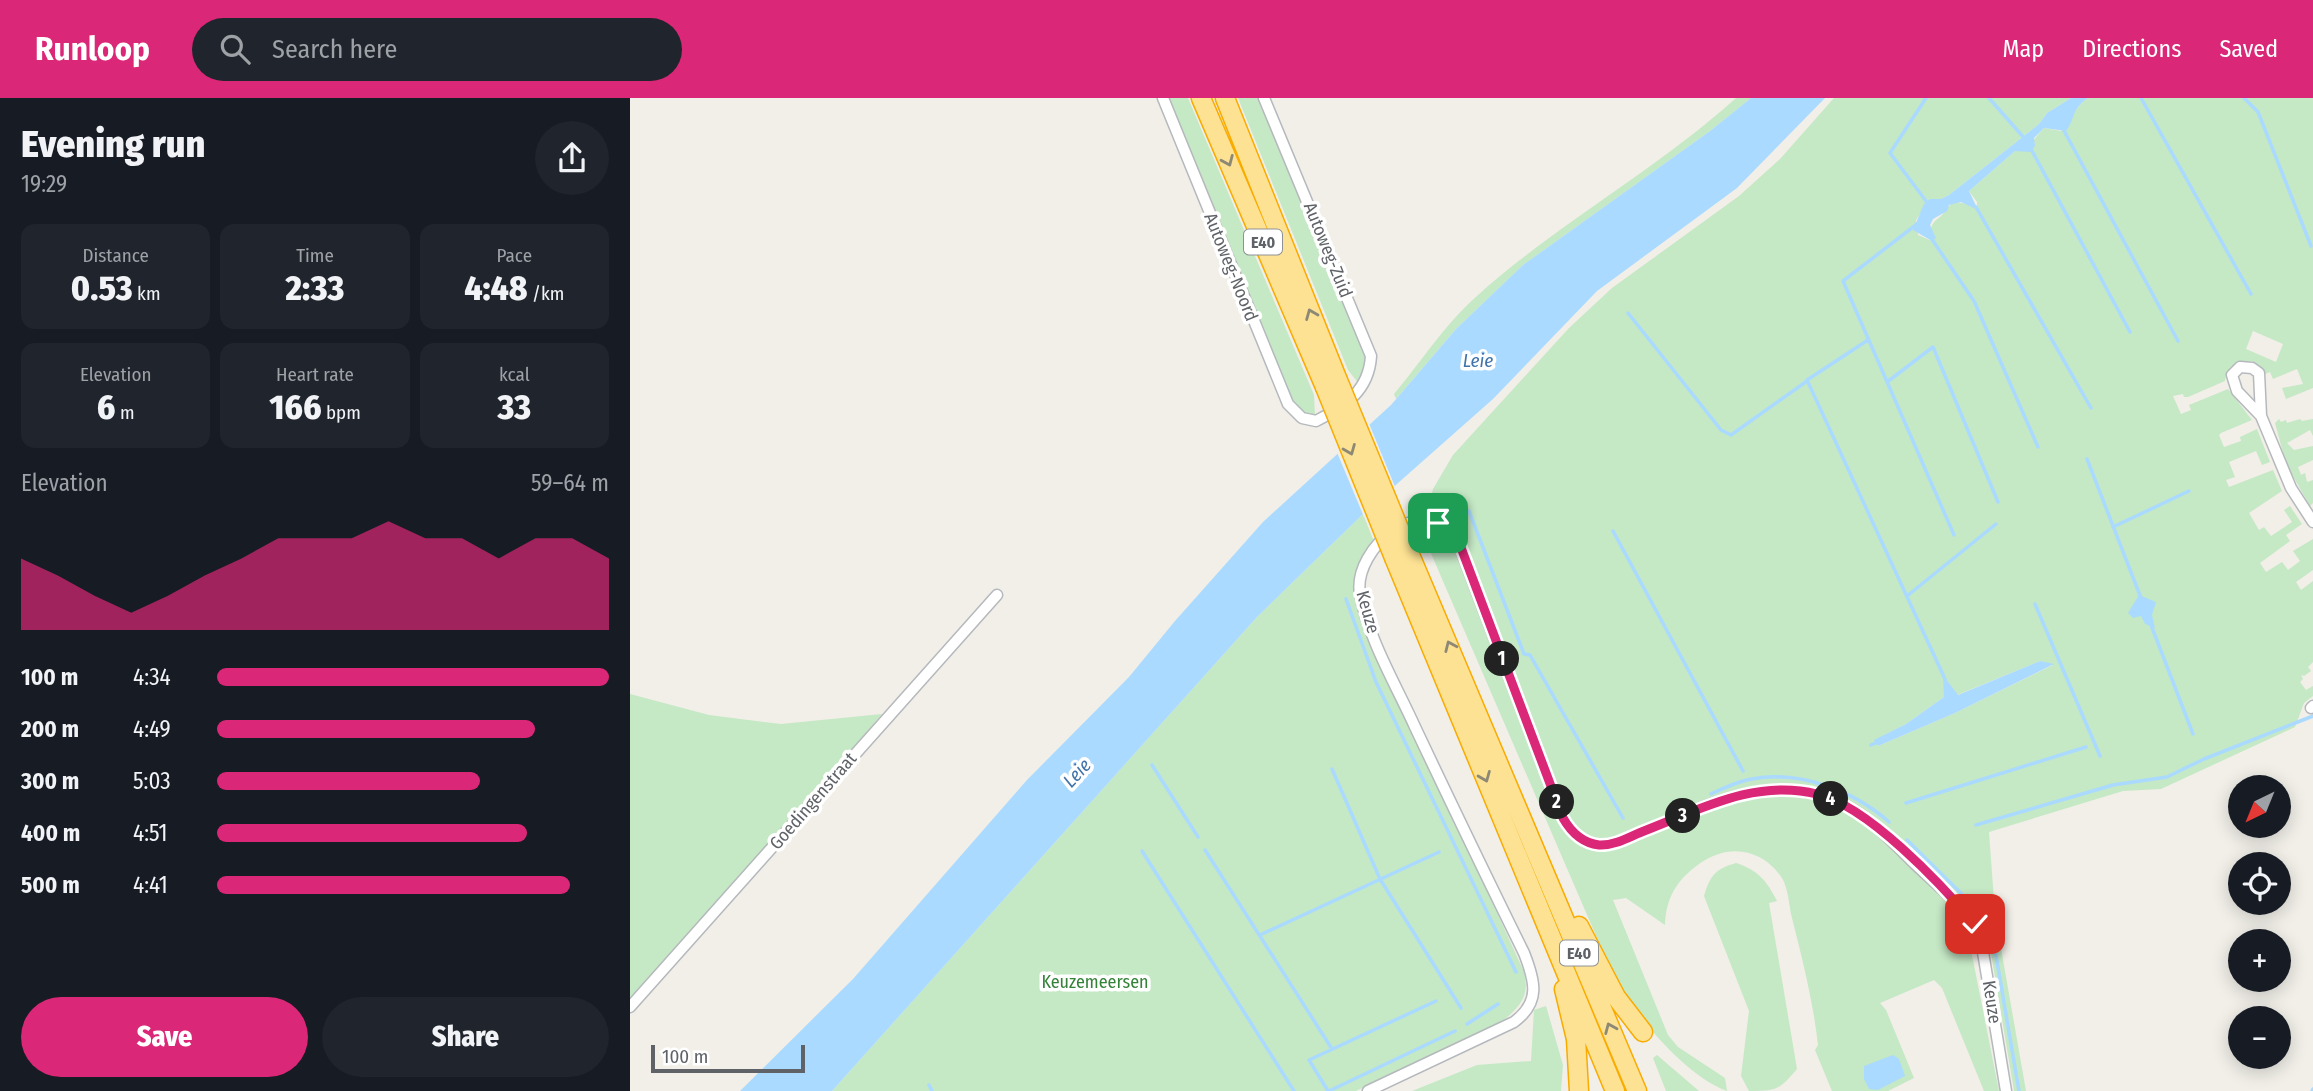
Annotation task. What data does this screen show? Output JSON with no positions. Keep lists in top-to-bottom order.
{
  "streets": {
    "highway": ["E40"],
    "street": [
      "Autoweg-Zuid",
      "Autoweg-Noord",
      "Keuze",
      "Goedingenstraat"
    ]
  },
  "crossings": [
    ["Autoweg-Zuid", "Autoweg-Noord"]
  ],
  "water": ["Leie"],
  "parks": ["Keuzemeersen"],
  "scale_bar": "100 m",
  "north": "bottom left",
  "page": {
    "header": "Runloop",
    "search": "Search here",
    "nav": ["Map", "Directions", "Saved"],
    "heading": ["Evening run", "19:29"],
    "stats": [
      ["Distance", "0.53 km"],
      ["Time", "2:33"],
      ["Pace", "4:48 /km"],
      ["Elevation", "6 m"],
      ["Heart rate", "166 bpm"],
      ["kcal", "33"]
    ],
    "chart": ["Elevation", "59–64 m"],
    "pins": [
      "1",
      "4",
      "2",
      "3"
    ],
    "list": [
      {
        "name": "100 m",
        "note": "4:34"
      },
      {
        "name": "200 m",
        "note": "4:49"
      },
      {
        "name": "300 m",
        "note": "5:03"
      },
      {
        "name": "400 m",
        "note": "4:51"
      },
      {
        "name": "500 m",
        "note": "4:41"
      }
    ],
    "map_buttons": ["+", "−"],
    "buttons": ["Save", "Share"],
    "scale": "100 m"
  }
}
